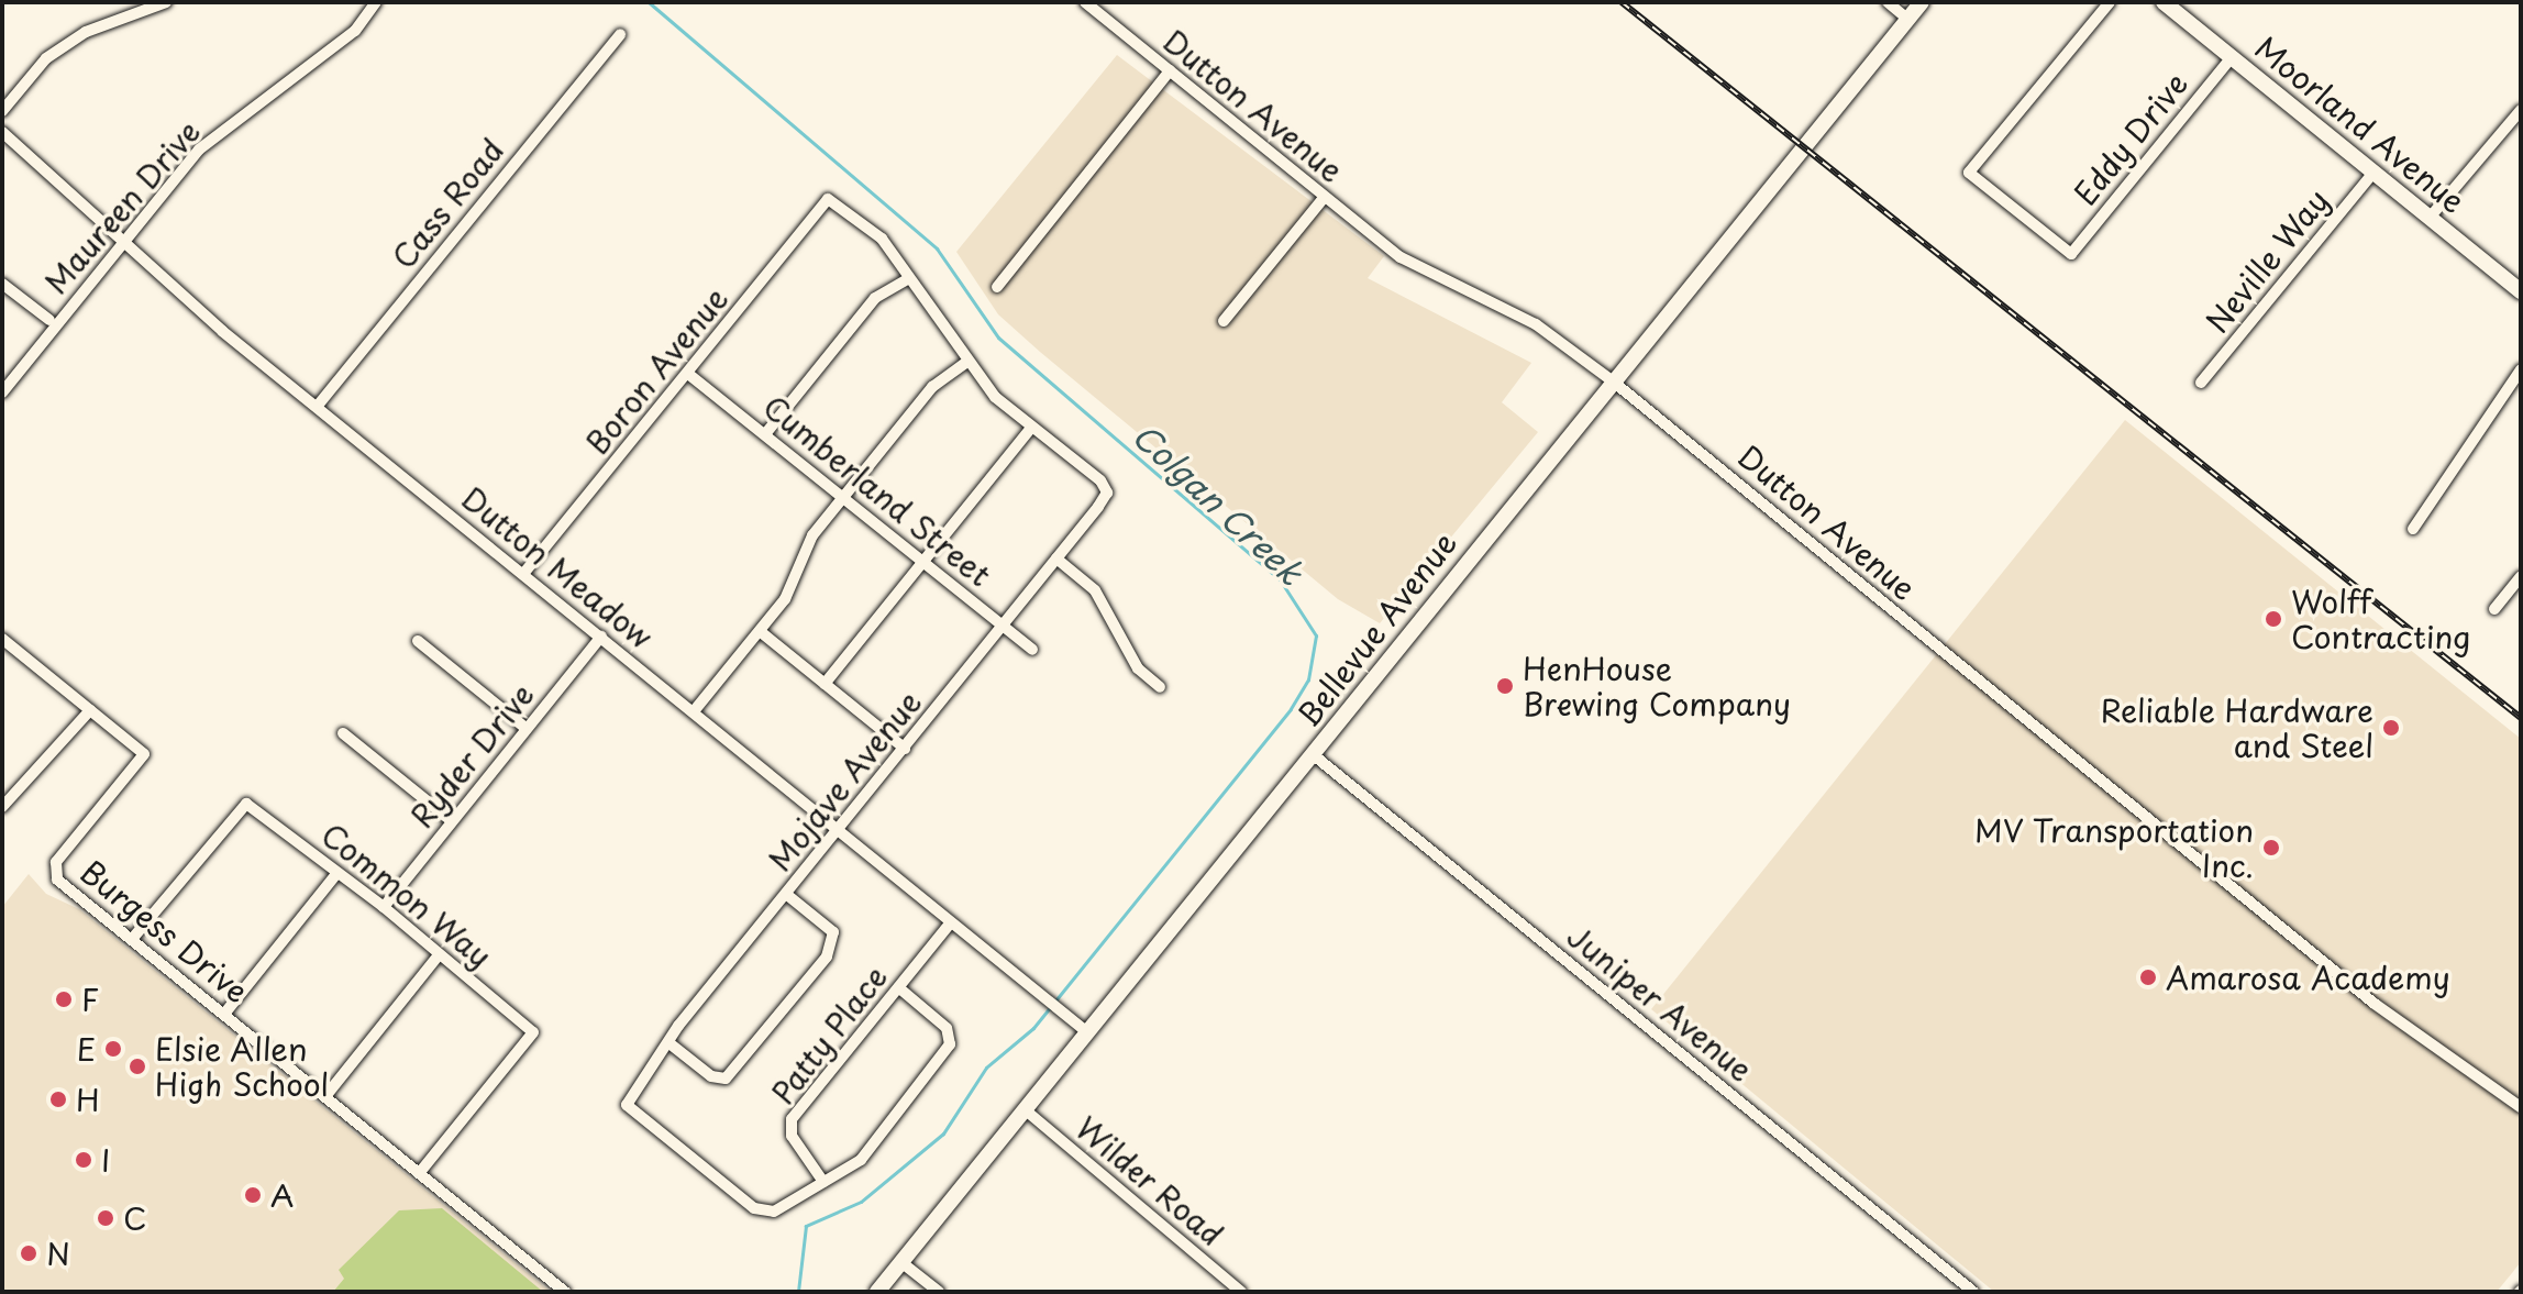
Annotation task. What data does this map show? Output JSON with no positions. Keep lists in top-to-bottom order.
{
  "streets": {
    "street": [
      "Dutton Avenue",
      "Moorland Avenue",
      "Eddy Drive",
      "Cass Road",
      "Maureen Drive",
      "Neville Way",
      "Boron Avenue",
      "Cumberland Street",
      "Dutton Meadow",
      "Bellevue Avenue",
      "Ryder Drive",
      "Mojave Avenue",
      "Common Way",
      "Burgess Drive",
      "Juniper Avenue",
      "Patty Place",
      "Wilder Road"
    ]
  },
  "crossings": [
    ["Dutton Avenue", "Bellevue Avenue"],
    ["Moorland Avenue", "Eddy Drive"],
    ["Moorland Avenue", "Neville Way"],
    ["Cass Road", "Dutton Meadow"],
    ["Maureen Drive", "Dutton Meadow"],
    ["Boron Avenue", "Cumberland Street"],
    ["Boron Avenue", "Dutton Meadow"],
    ["Cumberland Street", "Mojave Avenue"],
    ["Dutton Meadow", "Bellevue Avenue"],
    ["Dutton Meadow", "Ryder Drive"],
    ["Dutton Meadow", "Mojave Avenue"],
    ["Dutton Meadow", "Patty Place"],
    ["Bellevue Avenue", "Juniper Avenue"],
    ["Bellevue Avenue", "Wilder Road"],
    ["Ryder Drive", "Common Way"],
    ["Mojave Avenue", "Patty Place"],
    ["Common Way", "Burgess Drive"]
  ],
  "water": ["Colgan Creek"],
  "places": [
    "Wolff Contracting",
    "HenHouse Brewing Company",
    "Reliable Hardware and Steel",
    "MV Transportation Inc.",
    "Amarosa Academy",
    "F",
    "E",
    "Elsie Allen High School",
    "H",
    "I",
    "A",
    "C",
    "N"
  ]
}
